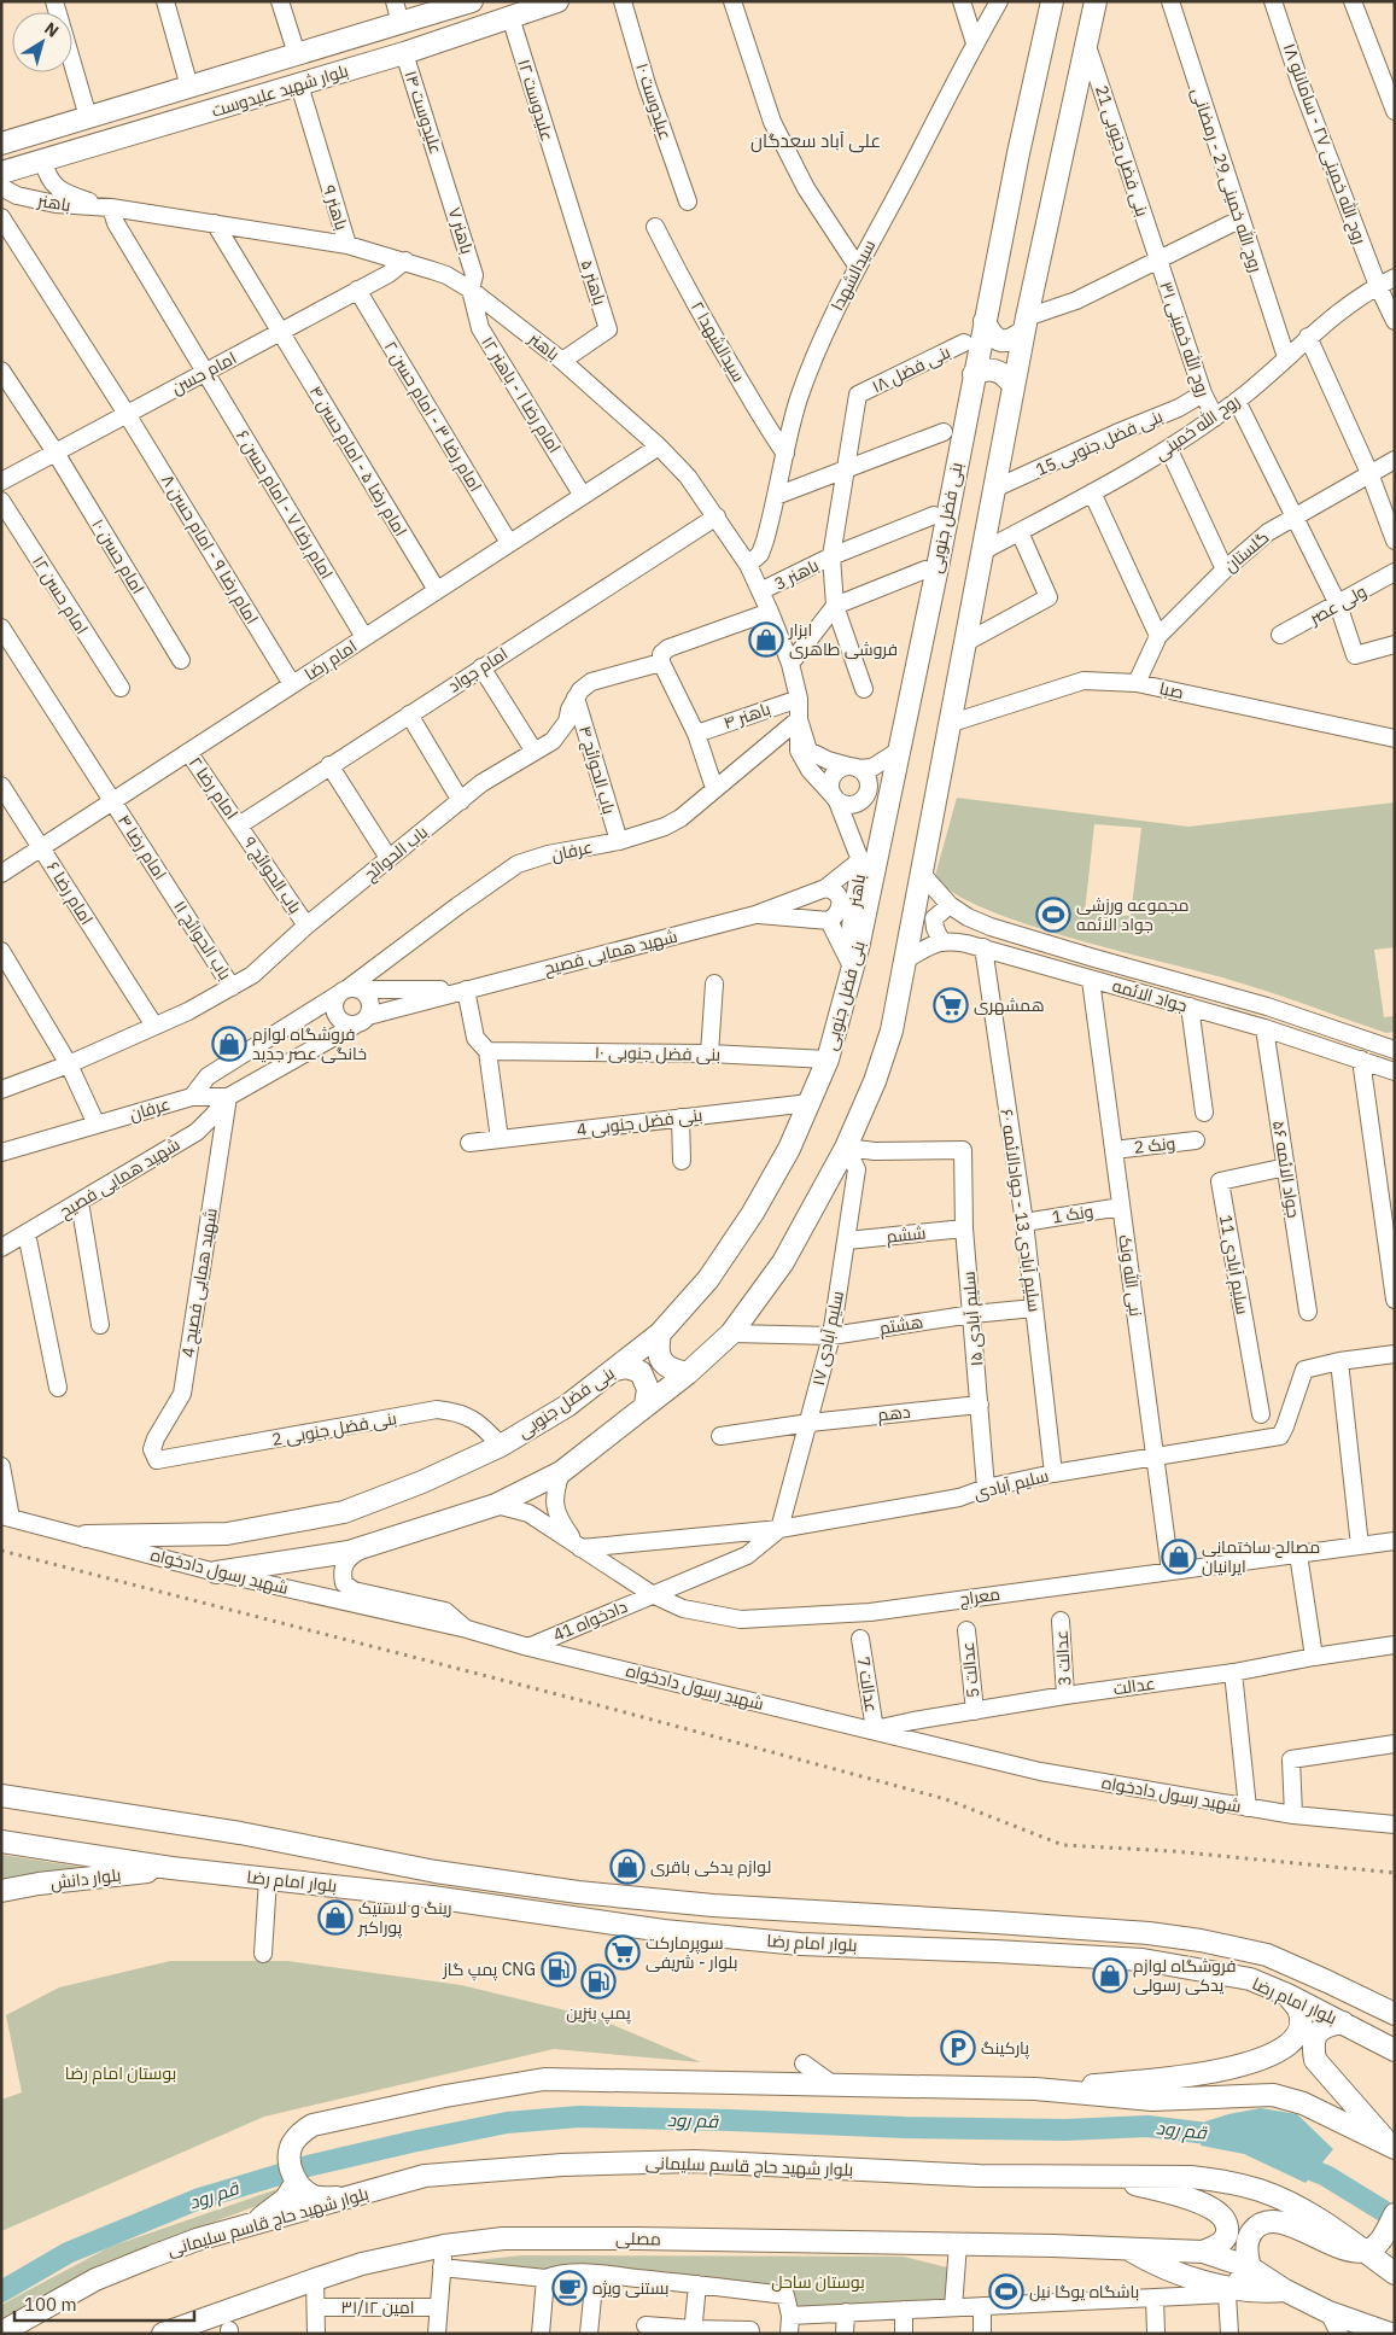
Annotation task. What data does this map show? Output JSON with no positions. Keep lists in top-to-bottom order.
{
  "streets": {
    "main road": [
      "بلوار شهید علیدوست",
      "بنی فضل جنوبی",
      "بلوار دانش",
      "بلوار امام رضا",
      "بلوار شهید حاج قاسم سلیمانی",
      "مصلی"
    ],
    "street": [
      "علیدوست ۱۲",
      "عیلدوست ۱۰",
      "علیدوست ۱۴",
      "روح الله خمینی ۲۷ - سامانلو ۱۸",
      "بنی فضل جنوبی 21",
      "روح الله خمینی 29 - رمضانی",
      "باهنر",
      "باهنر ۹",
      "باهنر ۷",
      "سیدالشهدا",
      "باهنر ۵",
      "روح الله خمینی ۳۱",
      "سیدالشهدا ۲",
      "بنی فضل ۱۸",
      "امام حسن",
      "امام رضا ۱ - باهنر ۱۲",
      "امام رضا ۳ - امام حسن ۲",
      "روح الله خمینی",
      "بنی فضل جنوبی 15",
      "امام رضا ۵ - امام حسن ۴",
      "امام رضا ۷ - امام حسن ۶",
      "امام رضا ۹ - امام حسن ۸",
      "گلستان",
      "امام حسن ۱۰",
      "باهنر 3",
      "امام حسن ۱۲",
      "ولی عصر",
      "امام رضا",
      "امام جواد",
      "صبا",
      "باهنر ۴",
      "باب الحوائج ۴",
      "امام رضا ۲",
      "امام رضا ۴",
      "عرفان",
      "باب الحوائج",
      "باب الحوائج ۹",
      "امام رضا ۶",
      "باب الحوائج ۱۱",
      "شهید همایی فصیح",
      "جواد الائمه",
      "بنی فضل جنوبی ۱۰",
      "بنی فضل جنوبی 4",
      "ونک 2",
      "جواد الائمه ۵۶",
      "سلیم آبادی 13 - جوادالائمه ۶۰",
      "ونک 1",
      "ششم",
      "سلیم آبادی 11",
      "نبی الله ونک",
      "شهید همایی فصیح 4",
      "سلیم آبادی ۱۵",
      "هشتم",
      "سلیم آبادی ۱۷",
      "دهم",
      "بنی فضل جنوبی 2",
      "سلیم آبادی",
      "شهید رسول دادخواه",
      "معراج",
      "دادخواه 41",
      "عدالت 3",
      "عدالت 5",
      "عدالت 7",
      "عدالت",
      "امین ۳۱/۱۲"
    ]
  },
  "crossings": [
    ["بلوار شهید علیدوست", "علیدوست ۱۲"],
    ["بلوار شهید علیدوست", "علیدوست ۱۴"],
    ["بلوار شهید علیدوست", "باهنر"],
    ["بلوار شهید علیدوست", "باهنر ۹"],
    ["علیدوست ۱۲", "باهنر ۵"],
    ["علیدوست ۱۴", "باهنر ۷"],
    ["روح الله خمینی ۲۷ - سامانلو ۱۸", "روح الله خمینی"],
    ["بنی فضل جنوبی 21", "روح الله خمینی ۳۱"],
    ["روح الله خمینی 29 - رمضانی", "روح الله خمینی"],
    ["باهنر", "باهنر ۹"],
    ["باهنر", "باهنر ۷"],
    ["باهنر", "سیدالشهدا"],
    ["باهنر", "باهنر ۵"],
    ["باهنر", "امام حسن"],
    ["باهنر", "امام رضا ۱ - باهنر ۱۲"],
    ["باهنر", "امام رضا ۵ - امام حسن ۴"],
    ["باهنر", "امام رضا ۷ - امام حسن ۶"],
    ["باهنر", "بنی فضل جنوبی"],
    ["باهنر", "باهنر 3"],
    ["باهنر", "امام رضا"],
    ["باهنر", "امام جواد"],
    ["باهنر", "باهنر ۴"],
    ["باهنر", "عرفان"],
    ["باهنر", "شهید همایی فصیح"],
    ["باهنر ۷", "امام رضا ۱ - باهنر ۱۲"],
    ["سیدالشهدا", "سیدالشهدا ۲"],
    ["روح الله خمینی ۳۱", "روح الله خمینی"],
    ["روح الله خمینی ۳۱", "بنی فضل جنوبی 15"],
    ["امام حسن", "امام رضا ۳ - امام حسن ۲"],
    ["امام حسن", "امام رضا ۵ - امام حسن ۴"],
    ["امام حسن", "امام رضا ۷ - امام حسن ۶"],
    ["امام حسن", "امام رضا ۹ - امام حسن ۸"],
    ["امام حسن", "امام حسن ۱۰"],
    ["امام رضا ۱ - باهنر ۱۲", "امام رضا"],
    ["امام رضا ۳ - امام حسن ۲", "امام رضا"],
    ["امام رضا ۵ - امام حسن ۴", "امام رضا"],
    ["امام رضا ۷ - امام حسن ۶", "امام رضا"],
    ["بنی فضل جنوبی", "بنی فضل جنوبی ۱۰"],
    ["بنی فضل جنوبی", "بنی فضل جنوبی 4"],
    ["بنی فضل جنوبی", "بنی فضل جنوبی 2"],
    ["بنی فضل جنوبی", "شهید رسول دادخواه"],
    ["امام رضا ۹ - امام حسن ۸", "امام رضا"],
    ["گلستان", "صبا"],
    ["امام رضا", "امام رضا ۲"],
    ["امام رضا", "امام رضا ۴"],
    ["امام رضا", "امام رضا ۶"],
    ["امام جواد", "امام رضا ۲"],
    ["امام جواد", "باب الحوائج ۹"],
    ["باب الحوائج ۴", "عرفان"],
    ["باب الحوائج ۴", "باب الحوائج"],
    ["امام رضا ۲", "باب الحوائج ۹"],
    ["امام رضا ۴", "باب الحوائج ۱۱"],
    ["عرفان", "شهید همایی فصیح"],
    ["باب الحوائج", "باب الحوائج ۹"],
    ["باب الحوائج", "امام رضا ۶"],
    ["باب الحوائج", "باب الحوائج ۱۱"],
    ["شهید همایی فصیح", "شهید همایی فصیح 4"],
    ["جواد الائمه", "جواد الائمه ۵۶"],
    ["جواد الائمه", "سلیم آبادی 13 - جوادالائمه ۶۰"],
    ["جواد الائمه", "نبی الله ونک"],
    ["ونک 2", "نبی الله ونک"],
    ["جواد الائمه ۵۶", "سلیم آبادی 11"],
    ["سلیم آبادی 13 - جوادالائمه ۶۰", "ونک 1"],
    ["سلیم آبادی 13 - جوادالائمه ۶۰", "هشتم"],
    ["سلیم آبادی 13 - جوادالائمه ۶۰", "سلیم آبادی"],
    ["ونک 1", "نبی الله ونک"],
    ["ششم", "سلیم آبادی ۱۵"],
    ["ششم", "سلیم آبادی ۱۷"],
    ["نبی الله ونک", "سلیم آبادی"],
    ["نبی الله ونک", "معراج"],
    ["شهید همایی فصیح 4", "بنی فضل جنوبی 2"],
    ["سلیم آبادی ۱۵", "هشتم"],
    ["سلیم آبادی ۱۵", "سلیم آبادی ۱۷"],
    ["سلیم آبادی ۱۵", "دهم"],
    ["سلیم آبادی ۱۵", "سلیم آبادی"],
    ["هشتم", "سلیم آبادی ۱۷"],
    ["سلیم آبادی ۱۷", "دهم"],
    ["سلیم آبادی ۱۷", "سلیم آبادی"],
    ["سلیم آبادی ۱۷", "دادخواه 41"],
    ["سلیم آبادی", "معراج"],
    ["سلیم آبادی", "دادخواه 41"],
    ["شهید رسول دادخواه", "دادخواه 41"],
    ["شهید رسول دادخواه", "عدالت 7"],
    ["شهید رسول دادخواه", "عدالت"],
    ["معراج", "دادخواه 41"],
    ["عدالت 3", "عدالت"],
    ["عدالت 5", "عدالت"],
    ["عدالت 7", "عدالت"],
    ["بلوار دانش", "بلوار امام رضا"]
  ],
  "districts": ["علی آباد سعدگان"],
  "water": ["قم رود"],
  "parks": ["بوستان امام رضا", "بوستان ساحل"],
  "places": {
    "shop": [
      "ابزار فروشی طاهری",
      "فروشگاه لوازم خانگی عصر جدید",
      "مصالح ساختمانی ایرانیان",
      "لوازم یدکی باقری",
      "رینگ و لاستیک پوراکبر",
      "فروشگاه لوازم یدکی رسولی"
    ],
    "sports": ["مجموعه ورزشی جواد الائمه", "باشگاه یوگا نیل"],
    "supermarket": ["همشهری", "سوپرمارکت بلوار - شریفی"],
    "fuel station": ["پمپ گاز CNG", "پمپ بنزین"],
    "parking": ["پارکینگ"],
    "cafe": ["بستنی ویژه"]
  },
  "scale_bar": "100 m",
  "north": "top right"
}
